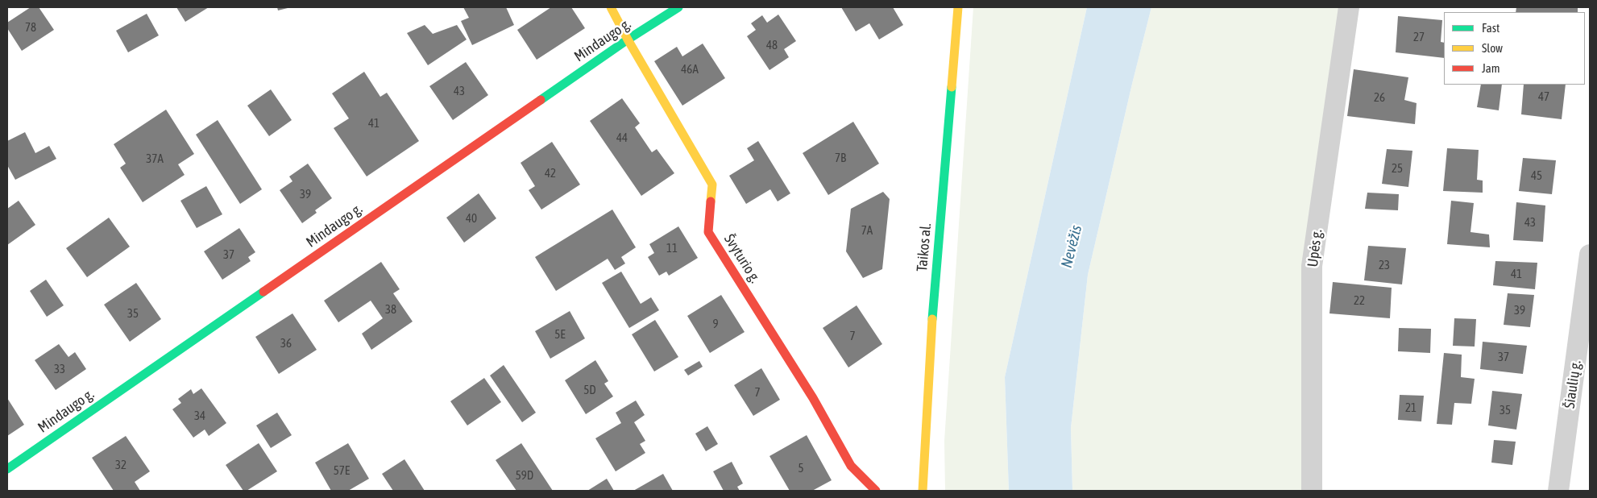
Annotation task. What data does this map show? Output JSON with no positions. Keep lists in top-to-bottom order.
{
  "streets": {
    "street": [
      "Mindaugo g.",
      "Taikos al.",
      "Upės g.",
      "Švyturio g.",
      "Šiaulių g."
    ]
  },
  "crossings": [
    ["Mindaugo g.", "Švyturio g."]
  ],
  "water": ["Nevėžis"],
  "house_numbers": [
    "78",
    "27",
    "48",
    "46A",
    "43",
    "47",
    "26",
    "41",
    "44",
    "7B",
    "37A",
    "25",
    "42",
    "45",
    "39",
    "40",
    "43",
    "7A",
    "11",
    "37",
    "23",
    "41",
    "22",
    "38",
    "39",
    "35",
    "9",
    "5E",
    "7",
    "36",
    "37",
    "33",
    "5D",
    "7",
    "21",
    "35",
    "34",
    "32",
    "5",
    "57E",
    "59D"
  ],
  "legend": ["Fast", "Slow", "Jam"]
}
